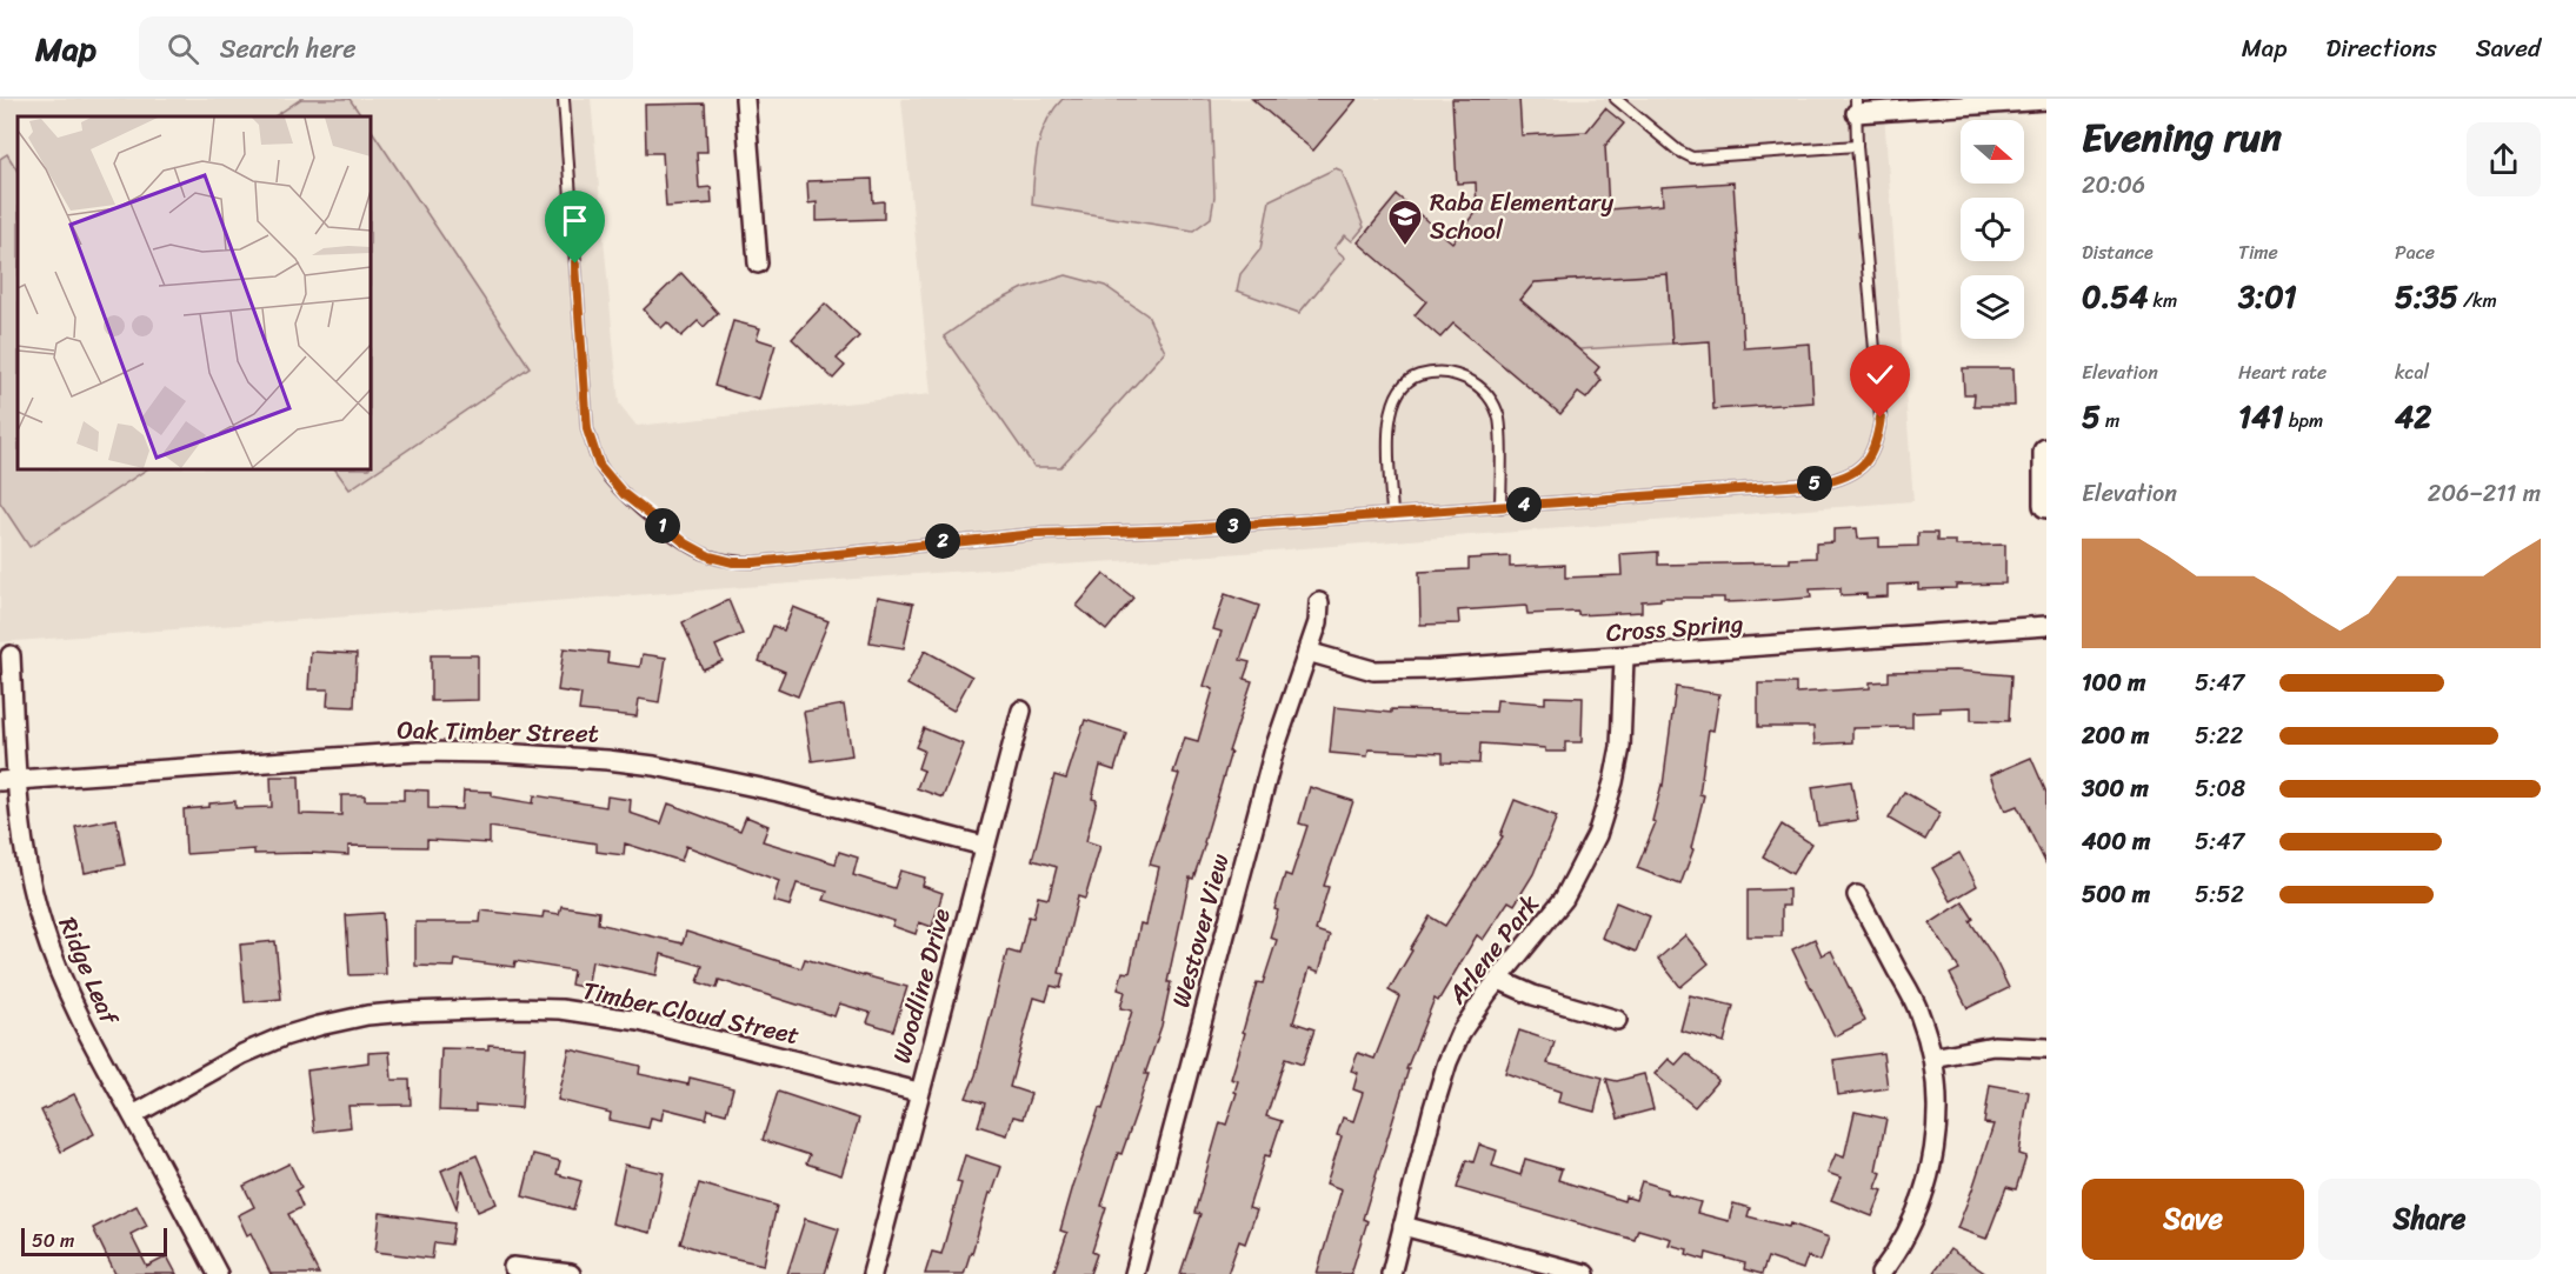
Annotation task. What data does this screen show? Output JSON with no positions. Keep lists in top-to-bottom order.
{
  "streets": {
    "street": [
      "Cross Spring",
      "Oak Timber Street",
      "Westover View",
      "Arlene Park",
      "Ridge Leaf",
      "Woodline Drive",
      "Timber Cloud Street"
    ]
  },
  "crossings": [
    ["Cross Spring", "Westover View"],
    ["Cross Spring", "Arlene Park"],
    ["Oak Timber Street", "Ridge Leaf"],
    ["Oak Timber Street", "Woodline Drive"],
    ["Ridge Leaf", "Timber Cloud Street"],
    ["Woodline Drive", "Timber Cloud Street"]
  ],
  "places": {
    "school or university": ["Raba Elementary School"]
  },
  "scale_bar": "50 m",
  "north": "right",
  "page": {
    "header": "Map",
    "search": "Search here",
    "nav": ["Map", "Directions", "Saved"],
    "heading": ["Evening run", "20:06"],
    "stats": [
      ["Distance", "0.54 km"],
      ["Time", "3:01"],
      ["Pace", "5:35 /km"],
      ["Elevation", "5 m"],
      ["Heart rate", "141 bpm"],
      ["kcal", "42"]
    ],
    "chart": ["Elevation", "206–211 m"],
    "pins": [
      "5",
      "4",
      "1",
      "3",
      "2"
    ],
    "list": [
      {
        "name": "100 m",
        "note": "5:47"
      },
      {
        "name": "200 m",
        "note": "5:22"
      },
      {
        "name": "300 m",
        "note": "5:08"
      },
      {
        "name": "400 m",
        "note": "5:47"
      },
      {
        "name": "500 m",
        "note": "5:52"
      }
    ],
    "buttons": ["Save", "Share"],
    "scale": "50 m"
  }
}
